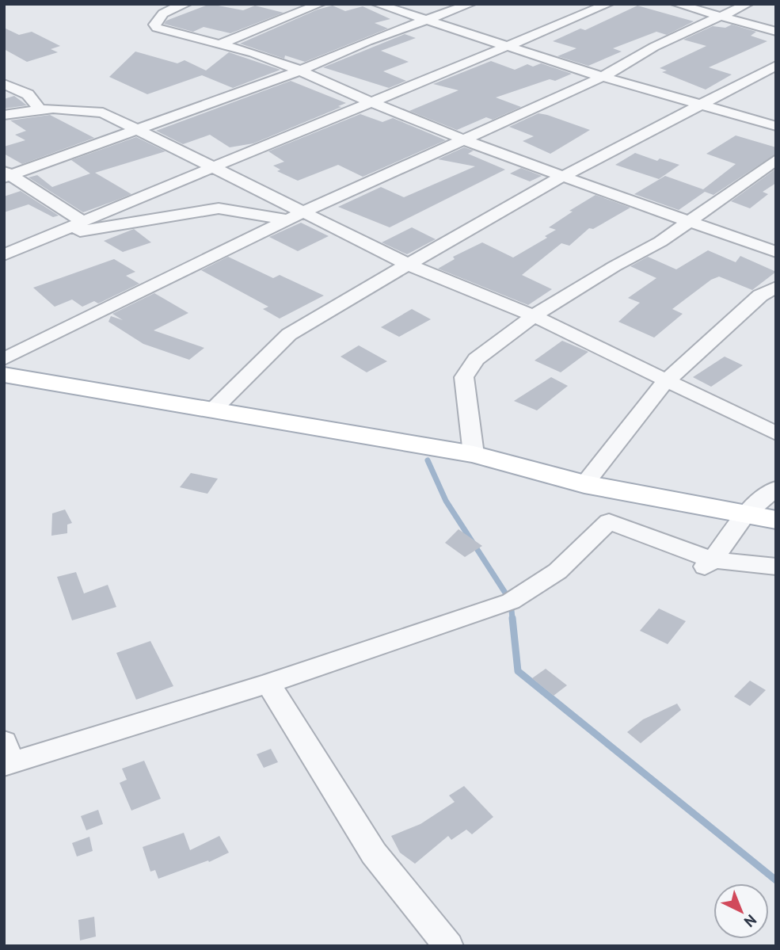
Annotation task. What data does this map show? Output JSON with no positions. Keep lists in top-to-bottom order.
{
  "north": "bottom right"
}
